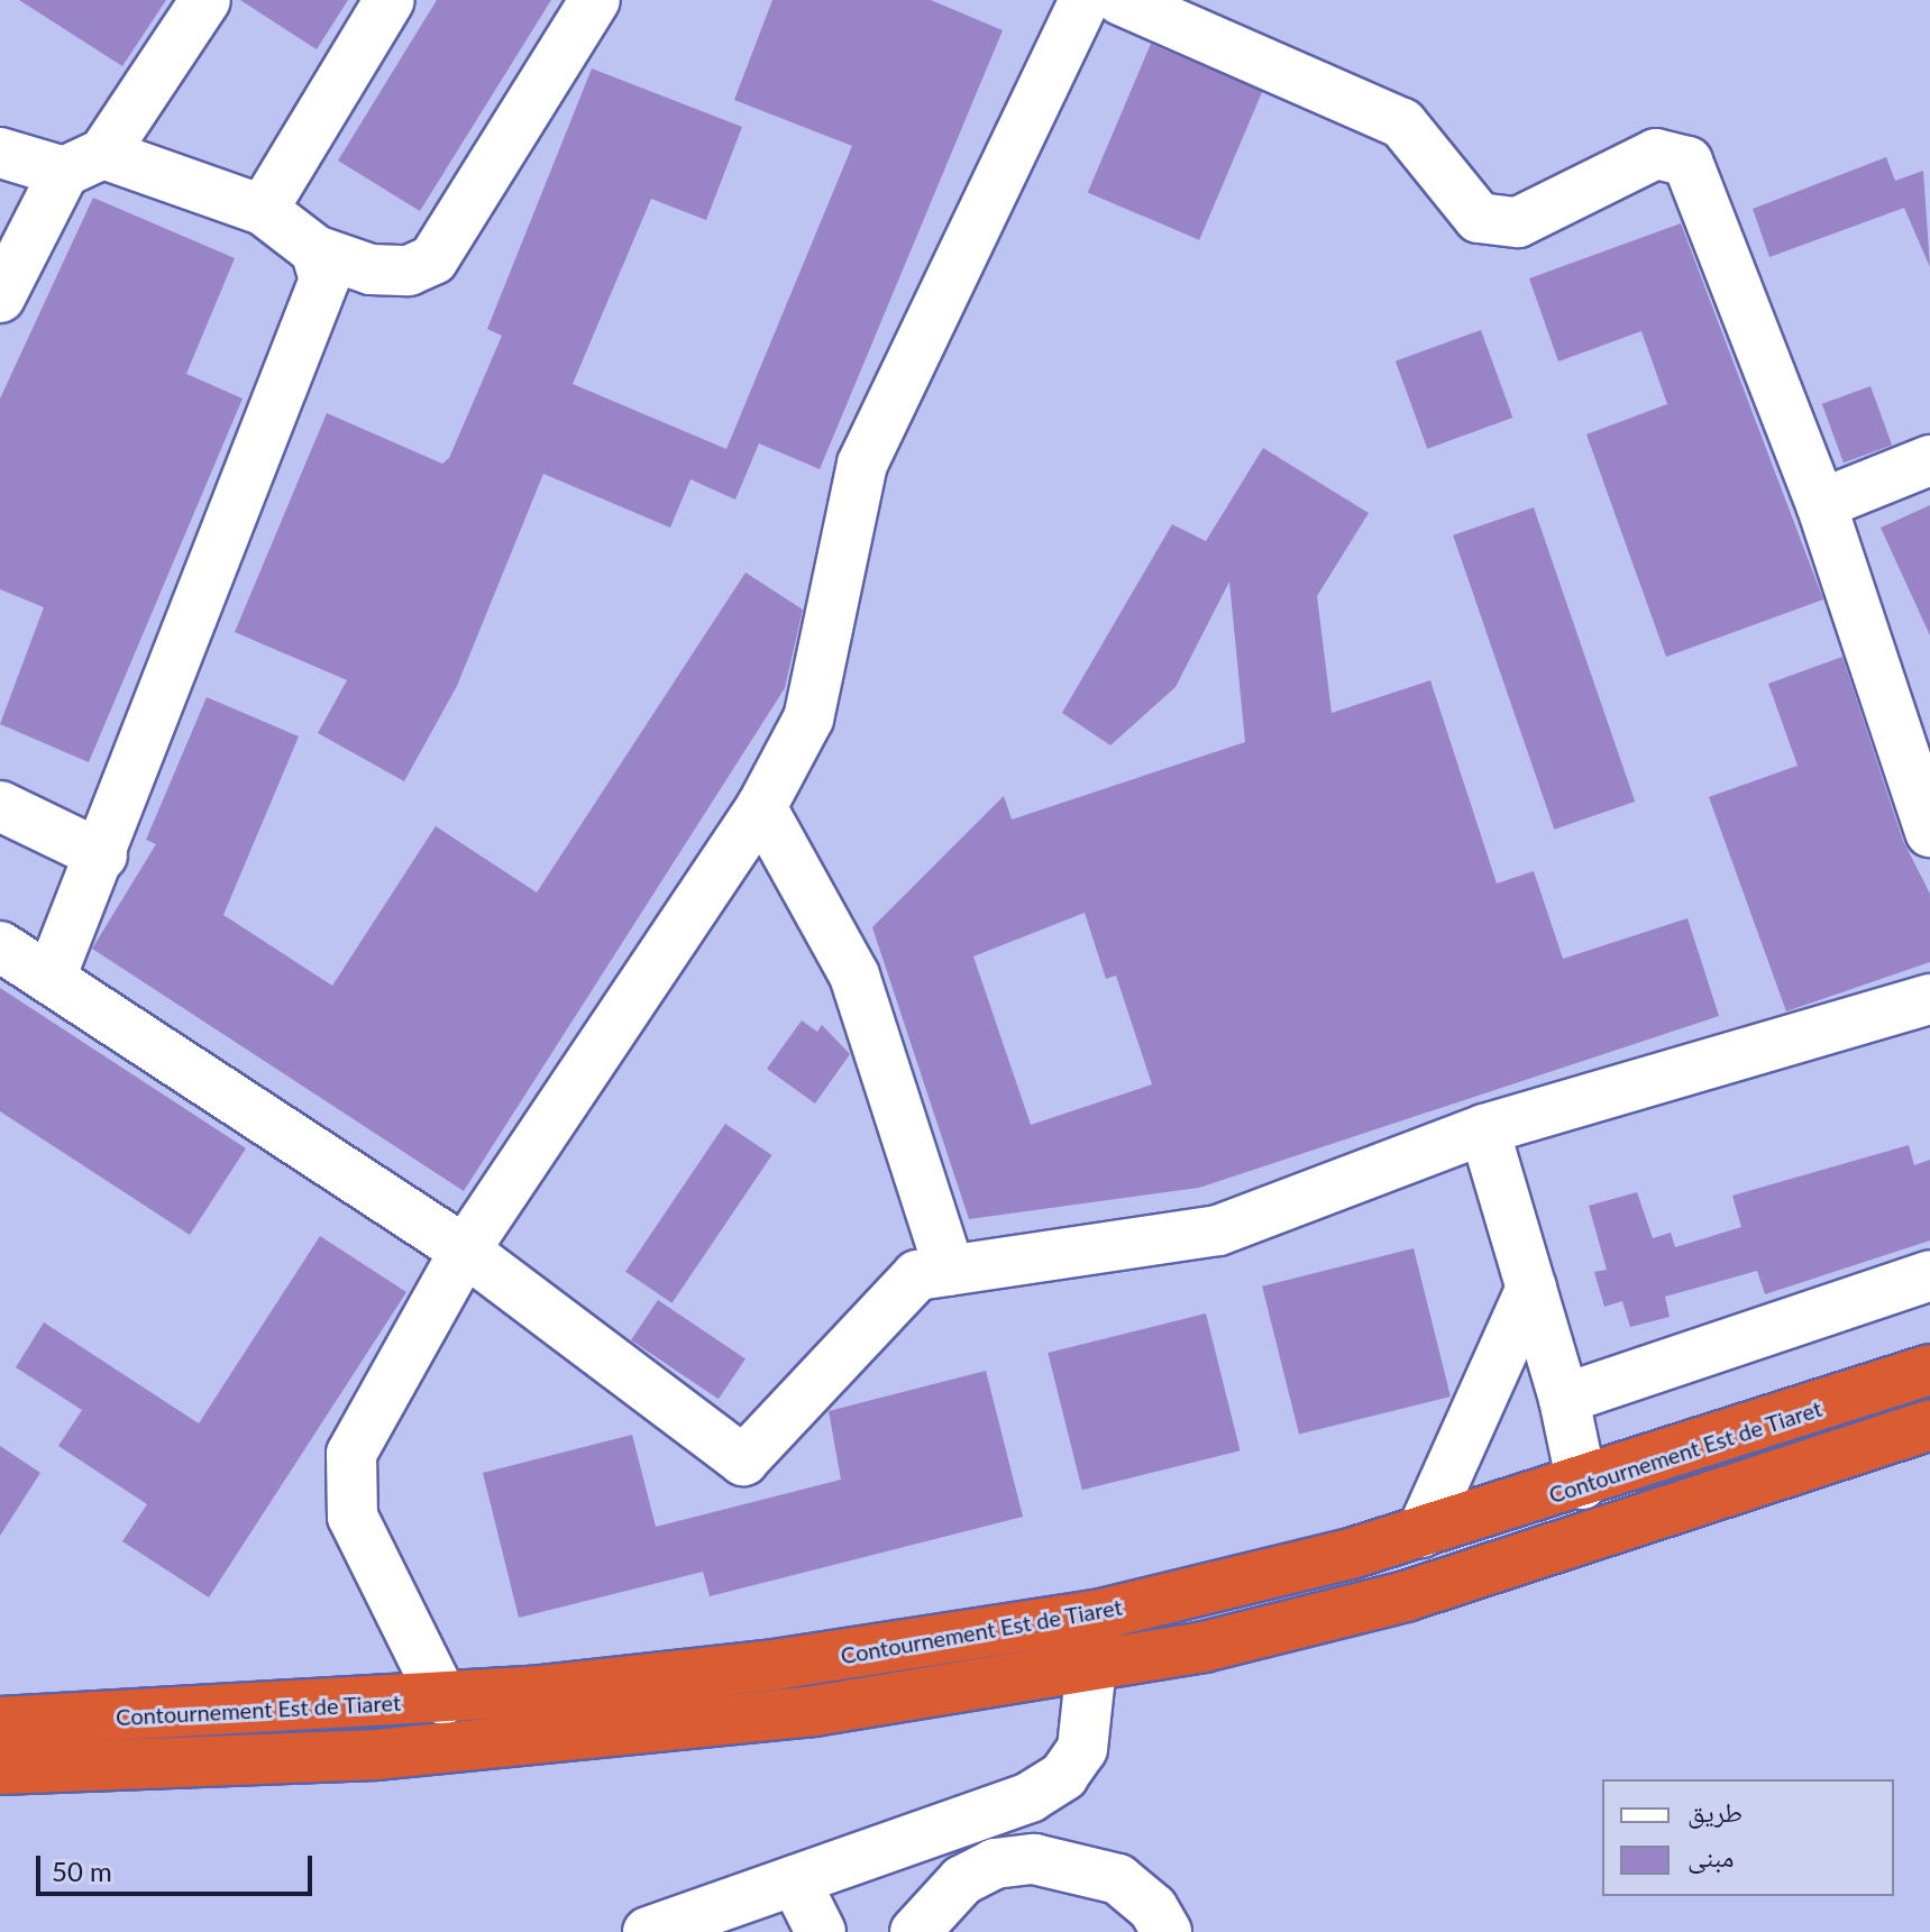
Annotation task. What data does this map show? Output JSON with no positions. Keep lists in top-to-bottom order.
{
  "streets": {
    "highway": ["Contournement Est de Tiaret"]
  },
  "legend": ["طريق", "مبنى"],
  "scale_bar": "50 m"
}
